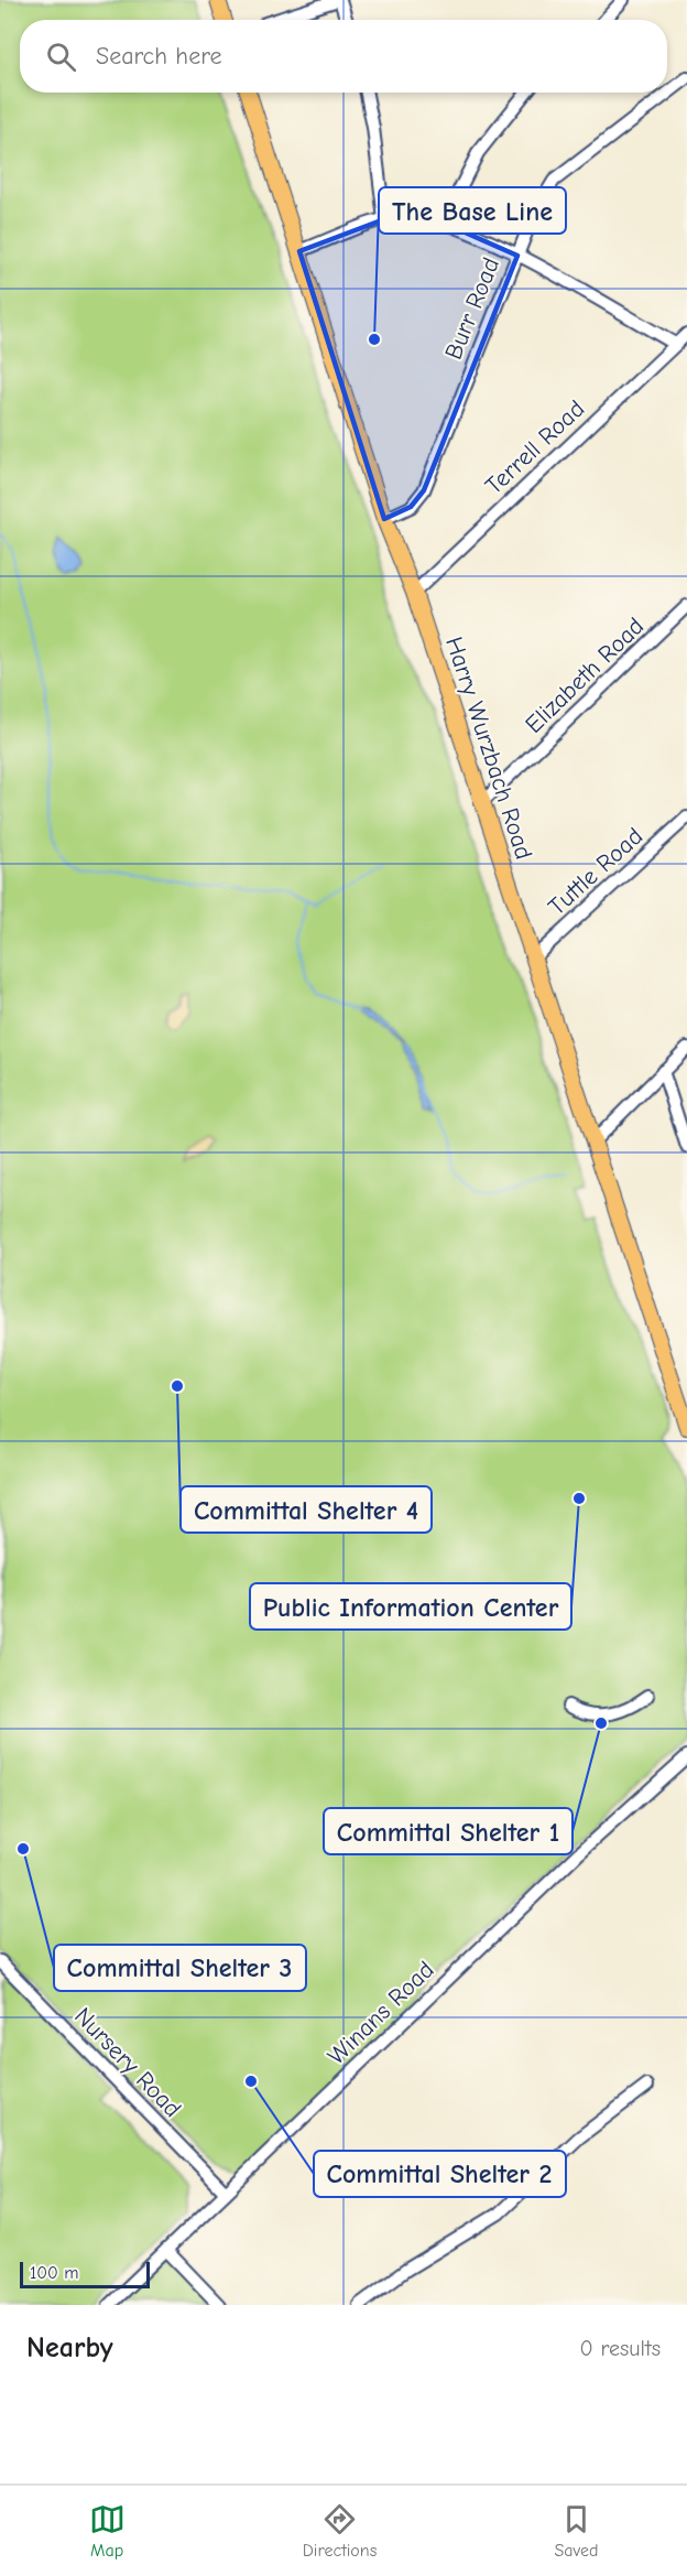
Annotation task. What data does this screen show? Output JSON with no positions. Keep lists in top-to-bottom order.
{
  "streets": {
    "main road": ["Harry Wurzbach Road"],
    "street": [
      "Burr Road",
      "Terrell Road",
      "Elizabeth Road",
      "Tuttle Road",
      "Winans Road",
      "Nursery Road"
    ]
  },
  "crossings": [
    ["Burr Road", "Harry Wurzbach Road"],
    ["Terrell Road", "Harry Wurzbach Road"],
    ["Elizabeth Road", "Harry Wurzbach Road"],
    ["Harry Wurzbach Road", "Tuttle Road"],
    ["Winans Road", "Nursery Road"]
  ],
  "places": [
    "The Base Line",
    "Committal Shelter 4",
    "Public Information Center",
    "Committal Shelter 1",
    "Committal Shelter 3",
    "Committal Shelter 2"
  ],
  "scale_bar": "100 m",
  "page": {
    "search": "Search here",
    "scale": "100 m",
    "heading": ["Nearby", "0 results"],
    "nav": ["Map", "Directions", "Saved"]
  }
}
